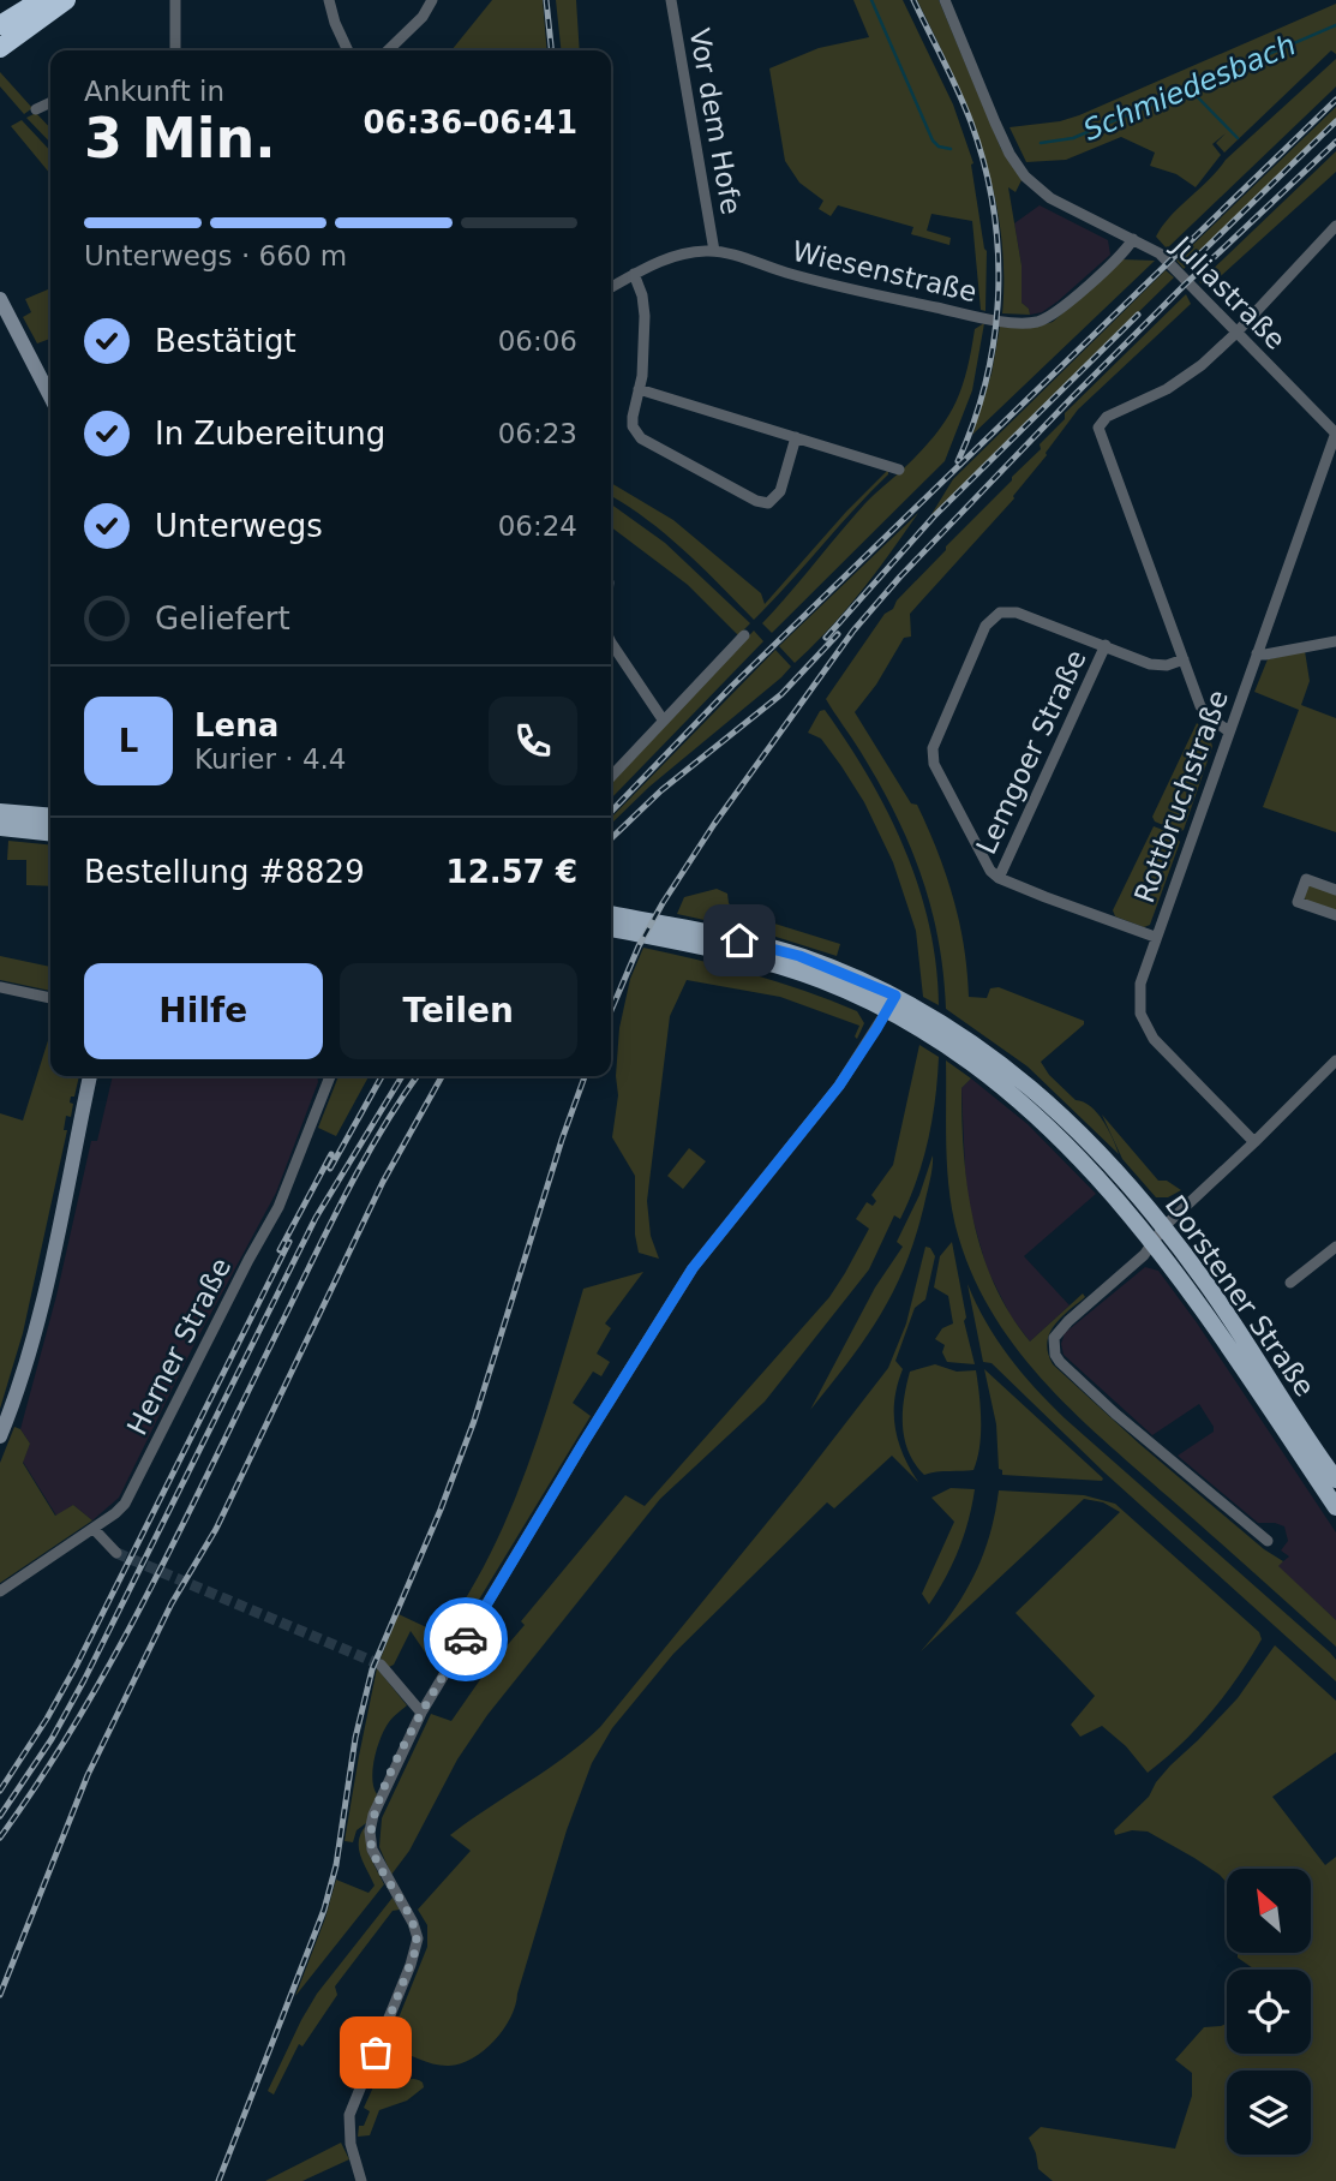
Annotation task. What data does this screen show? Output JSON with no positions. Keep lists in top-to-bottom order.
{
  "streets": {
    "main road": ["Dorstener Straße"],
    "street": [
      "Vor dem Hofe",
      "Wiesenstraße",
      "Juliastraße",
      "Lemgoer Straße",
      "Rottbruchstraße",
      "Herner Straße"
    ]
  },
  "crossings": [
    ["Vor dem Hofe", "Wiesenstraße"],
    ["Wiesenstraße", "Juliastraße"],
    ["Juliastraße", "Rottbruchstraße"]
  ],
  "water": ["Schmiedesbach"],
  "north": "top left",
  "page": {
    "heading": ["3 Min.", "Ankunft in", "06:36–06:41"],
    "panel": [
      "Lena",
      "Kurier · 4.4",
      "Bestellung #8829",
      "12.57 €"
    ],
    "bar": "Unterwegs · 660 m",
    "list": [
      ["Bestätigt", "06:06"],
      ["In Zubereitung", "06:23"],
      ["Unterwegs", "06:24"],
      "Geliefert"
    ],
    "round": "L",
    "buttons": ["Hilfe", "Teilen"]
  }
}
